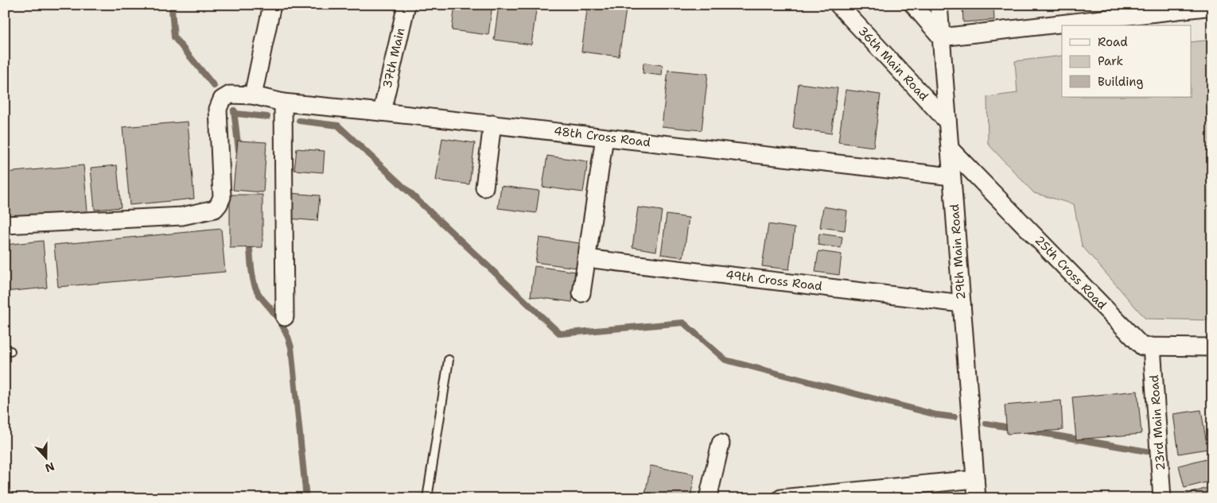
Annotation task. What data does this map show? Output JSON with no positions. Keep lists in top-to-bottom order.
{
  "streets": {
    "street": [
      "37th Main",
      "36th Main Road",
      "48th Cross Road",
      "29th Main Road",
      "25th Cross Road",
      "49th Cross Road",
      "23rd Main Road"
    ]
  },
  "crossings": [
    ["37th Main", "48th Cross Road"],
    ["36th Main Road", "29th Main Road"],
    ["48th Cross Road", "29th Main Road"],
    ["29th Main Road", "25th Cross Road"],
    ["29th Main Road", "49th Cross Road"],
    ["25th Cross Road", "23rd Main Road"]
  ],
  "legend": ["Road", "Park", "Building"],
  "north": "bottom"
}
